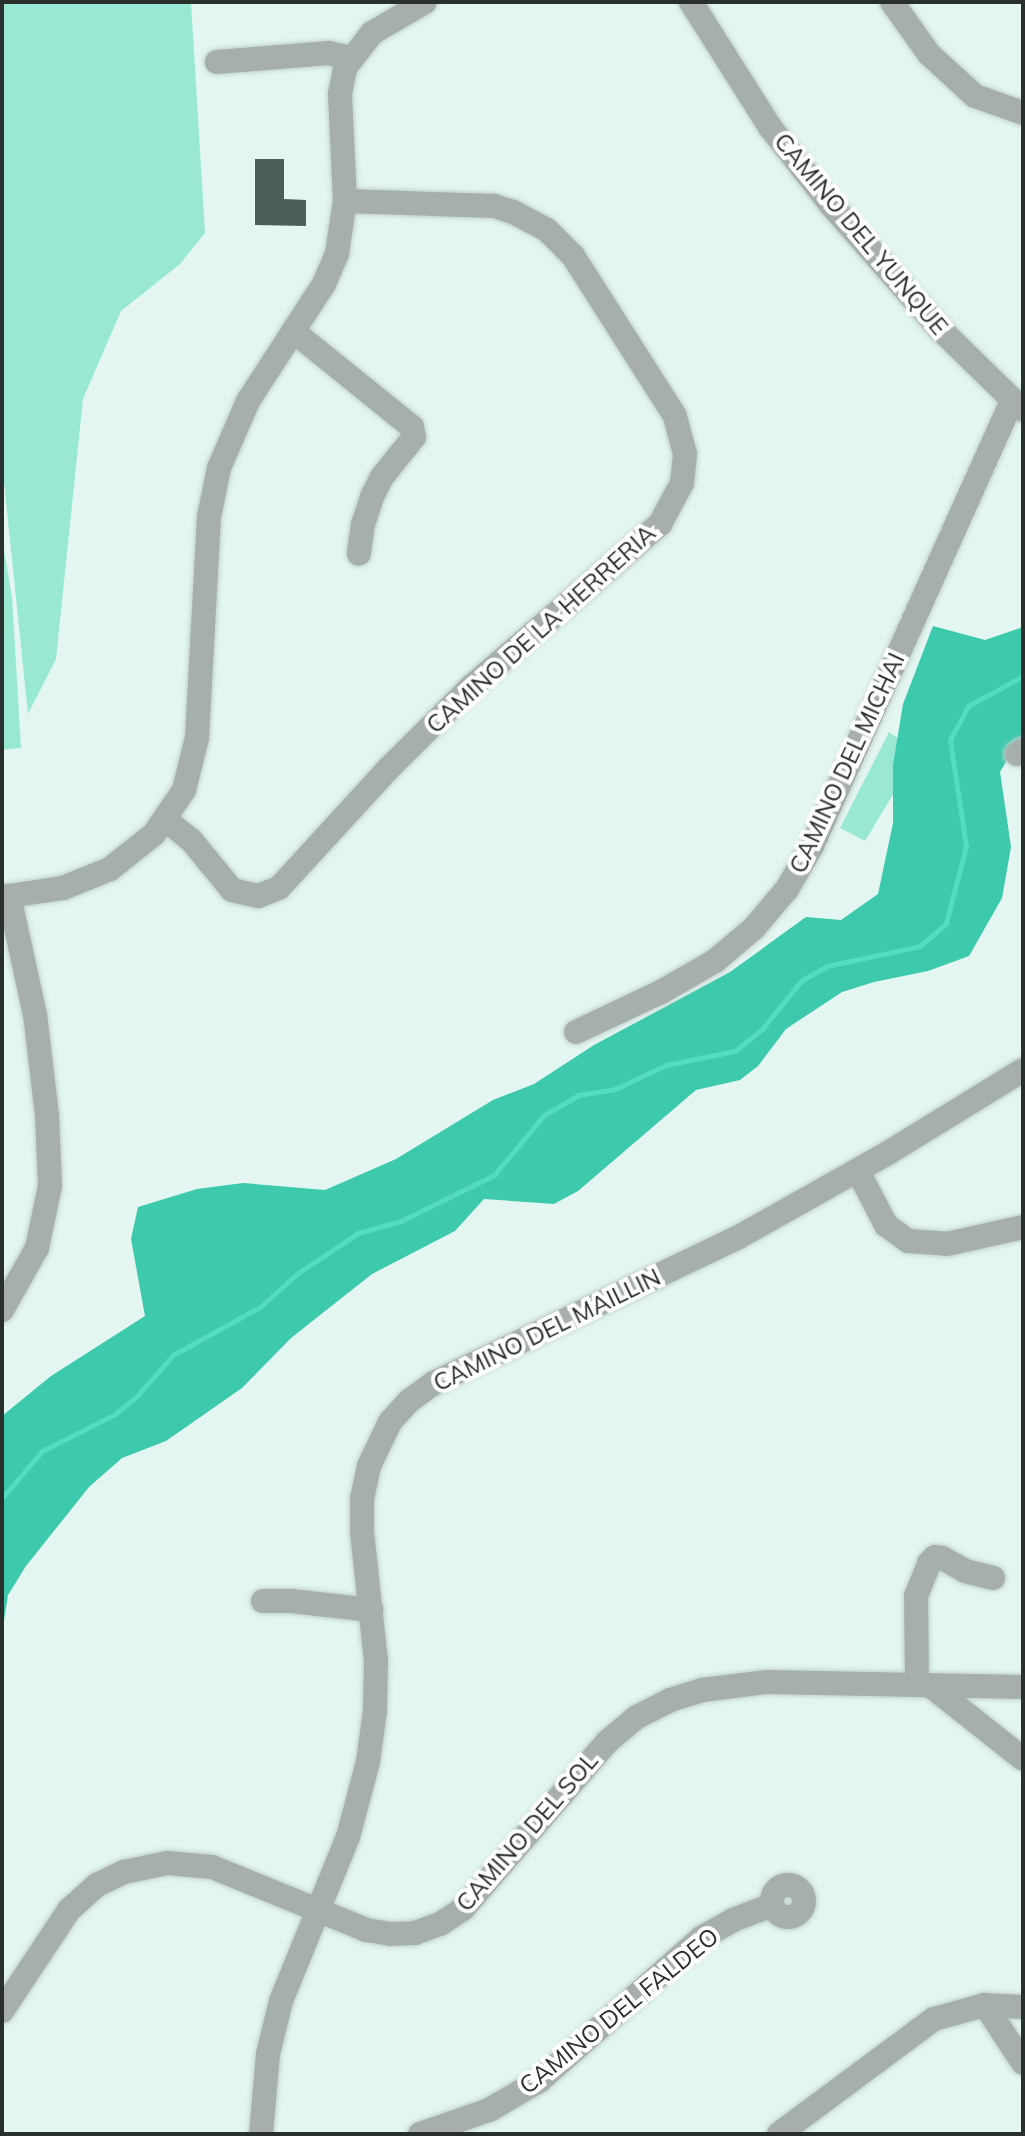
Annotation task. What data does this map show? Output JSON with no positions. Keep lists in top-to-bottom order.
{
  "streets": {
    "street": [
      "CAMINO DEL YUNQUE",
      "CAMINO DE LA HERRERIA",
      "CAMINO DEL MICHAI",
      "CAMINO DEL MAILLIN",
      "CAMINO DEL SOL",
      "CAMINO DEL FALDEO"
    ]
  },
  "crossings": [
    ["CAMINO DEL YUNQUE", "CAMINO DEL MICHAI"],
    ["CAMINO DEL MAILLIN", "CAMINO DEL SOL"]
  ]
}
